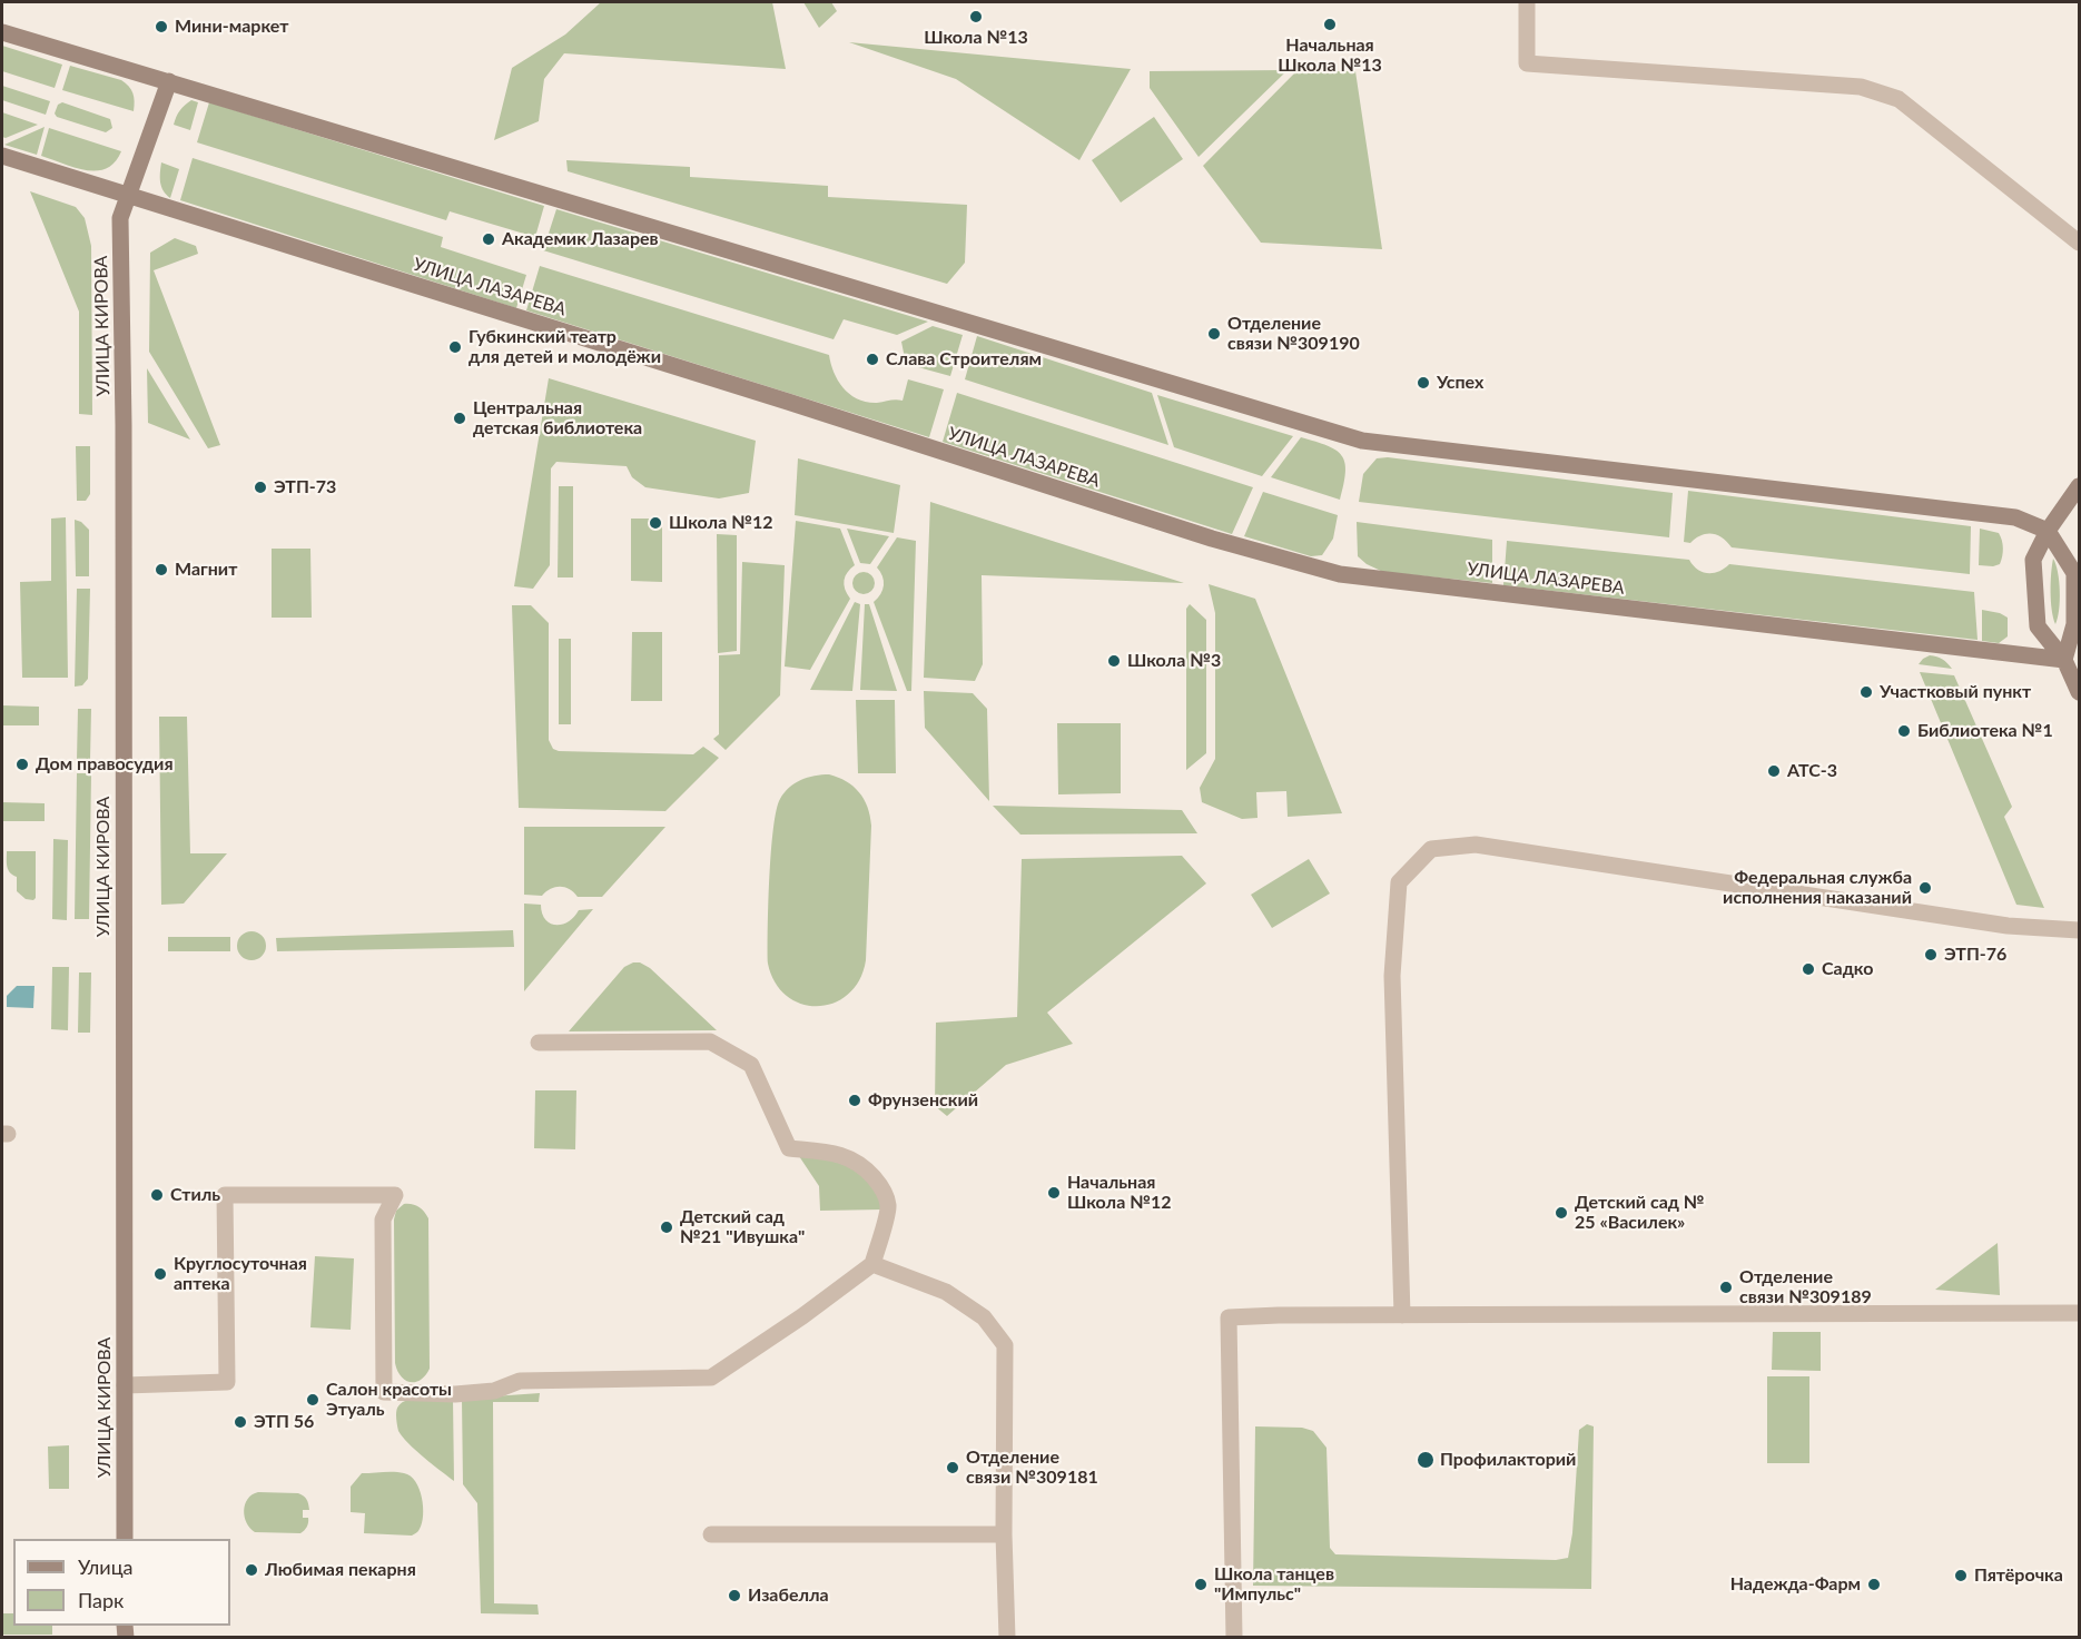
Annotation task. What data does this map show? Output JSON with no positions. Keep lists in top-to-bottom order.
{
  "streets": {
    "main road": ["УЛИЦА ЛАЗАРЕВА", "УЛИЦА КИРОВА"]
  },
  "crossings": [
    ["УЛИЦА ЛАЗАРЕВА", "УЛИЦА КИРОВА"]
  ],
  "places": [
    "Школа №13",
    "Начальная Школа №13",
    "Мини-маркет",
    "Академик Лазарев",
    "Отделение связи №309190",
    "Губкинский театр для детей и молодёжи",
    "Слава Строителям",
    "Успех",
    "Центральная детская библиотека",
    "ЭТП-73",
    "Школа №12",
    "Магнит",
    "Школа №3",
    "Участковый пункт",
    "Библиотека №1",
    "Дом правосудия",
    "АТС-3",
    "Федеральная служба исполнения наказаний",
    "ЭТП-76",
    "Садко",
    "Фрунзенский",
    "Начальная Школа №12",
    "Стиль",
    "Детский сад № 25 «Василек»",
    "Детский сад №21 \"Ивушка\"",
    "Круглосуточная аптека",
    "Отделение связи №309189",
    "Салон красоты Этуаль",
    "ЭТП 56",
    "Профилакторий",
    "Отделение связи №309181",
    "Любимая пекарня",
    "Пятёрочка",
    "Школа танцев \"Импульс\"",
    "Надежда-Фарм",
    "Изабелла"
  ],
  "legend": ["Улица", "Парк"]
}
